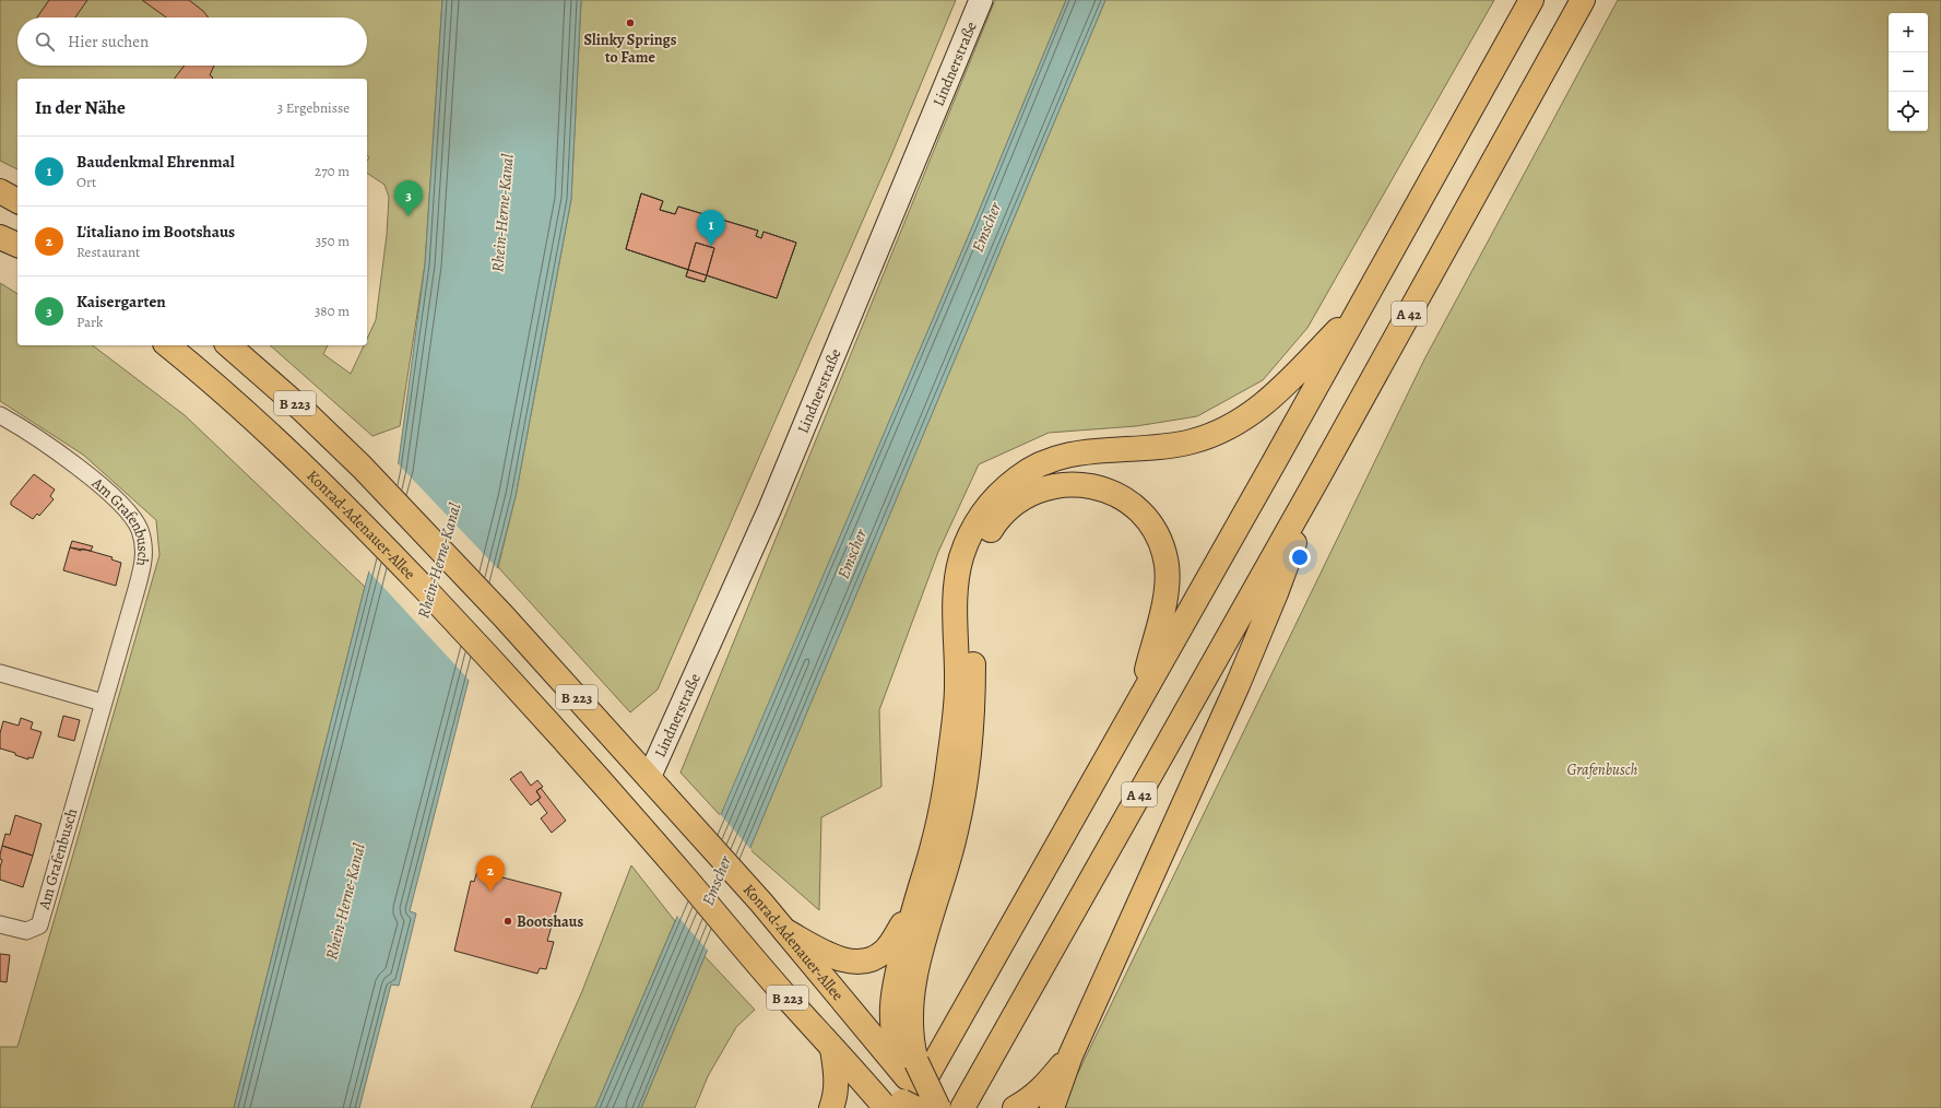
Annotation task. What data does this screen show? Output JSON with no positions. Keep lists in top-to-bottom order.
{
  "streets": {
    "main road": ["A 42", "B 223", "Konrad-Adenauer-Allee"],
    "street": ["Lindnerstraße", "Am Grafenbusch"]
  },
  "crossings": [
    ["Lindnerstraße", "Konrad-Adenauer-Allee"]
  ],
  "water": ["Rhein-Herne-Kanal", "Emscher"],
  "parks": ["Grafenbusch"],
  "places": ["Slinky Springs to Fame", "Bootshaus"],
  "page": {
    "map_buttons": ["+", "−"],
    "search": "Hier suchen",
    "heading": ["In der Nähe", "3 Ergebnisse"],
    "list": [
      {
        "mark": "1",
        "name": "Baudenkmal Ehrenmal",
        "note": "Ort",
        "value": "270 m"
      },
      {
        "mark": "2",
        "name": "L'italiano im Bootshaus",
        "note": "Restaurant",
        "value": "350 m"
      },
      {
        "mark": "3",
        "name": "Kaisergarten",
        "note": "Park",
        "value": "380 m"
      }
    ],
    "pins": ["3", "1", "2"]
  }
}
